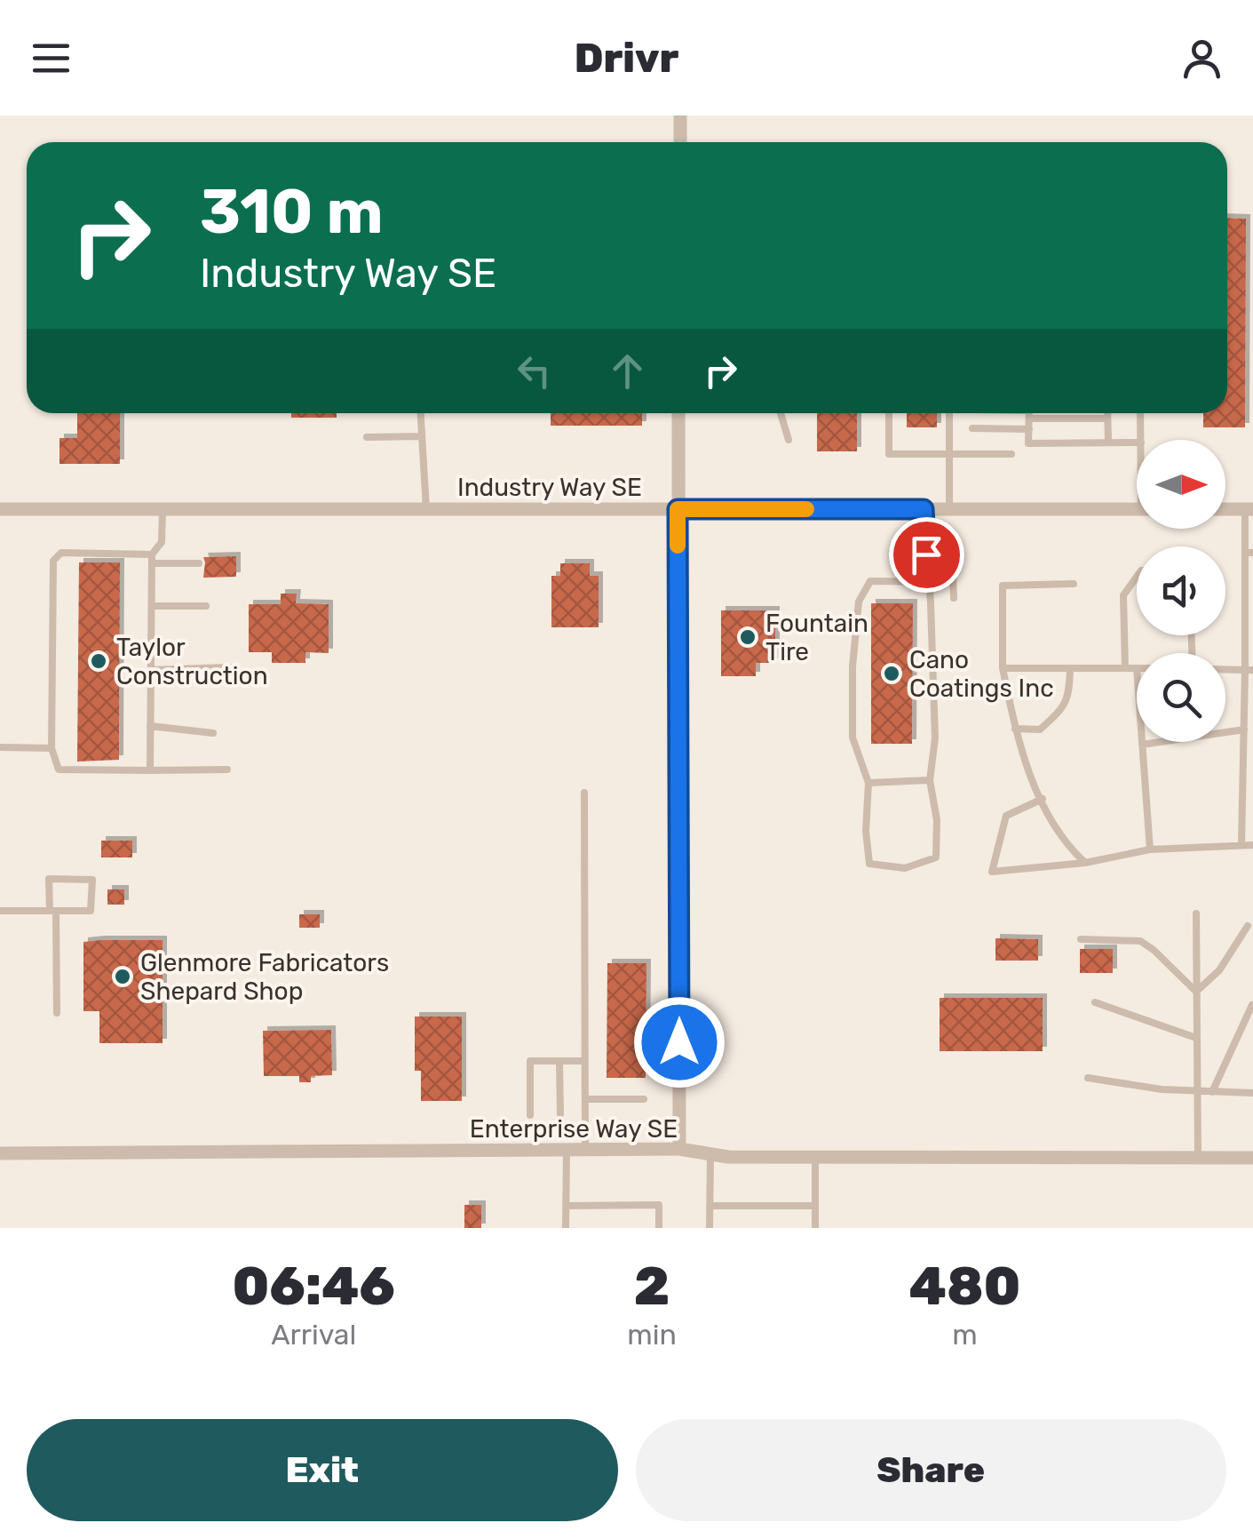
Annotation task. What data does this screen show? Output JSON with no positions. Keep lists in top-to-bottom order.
{
  "streets": {
    "street": ["Industry Way SE", "Enterprise Way SE"]
  },
  "places": [
    "Fountain Tire",
    "Taylor Construction",
    "Cano Coatings Inc",
    "Glenmore Fabricators Shepard Shop"
  ],
  "north": "right",
  "page": {
    "header": "Drivr",
    "turn": ["310 m", "Industry Way SE"],
    "eta": [
      "06:46",
      "Arrival",
      "2",
      "min",
      "480",
      "m"
    ],
    "buttons": ["Exit", "Share"]
  }
}
